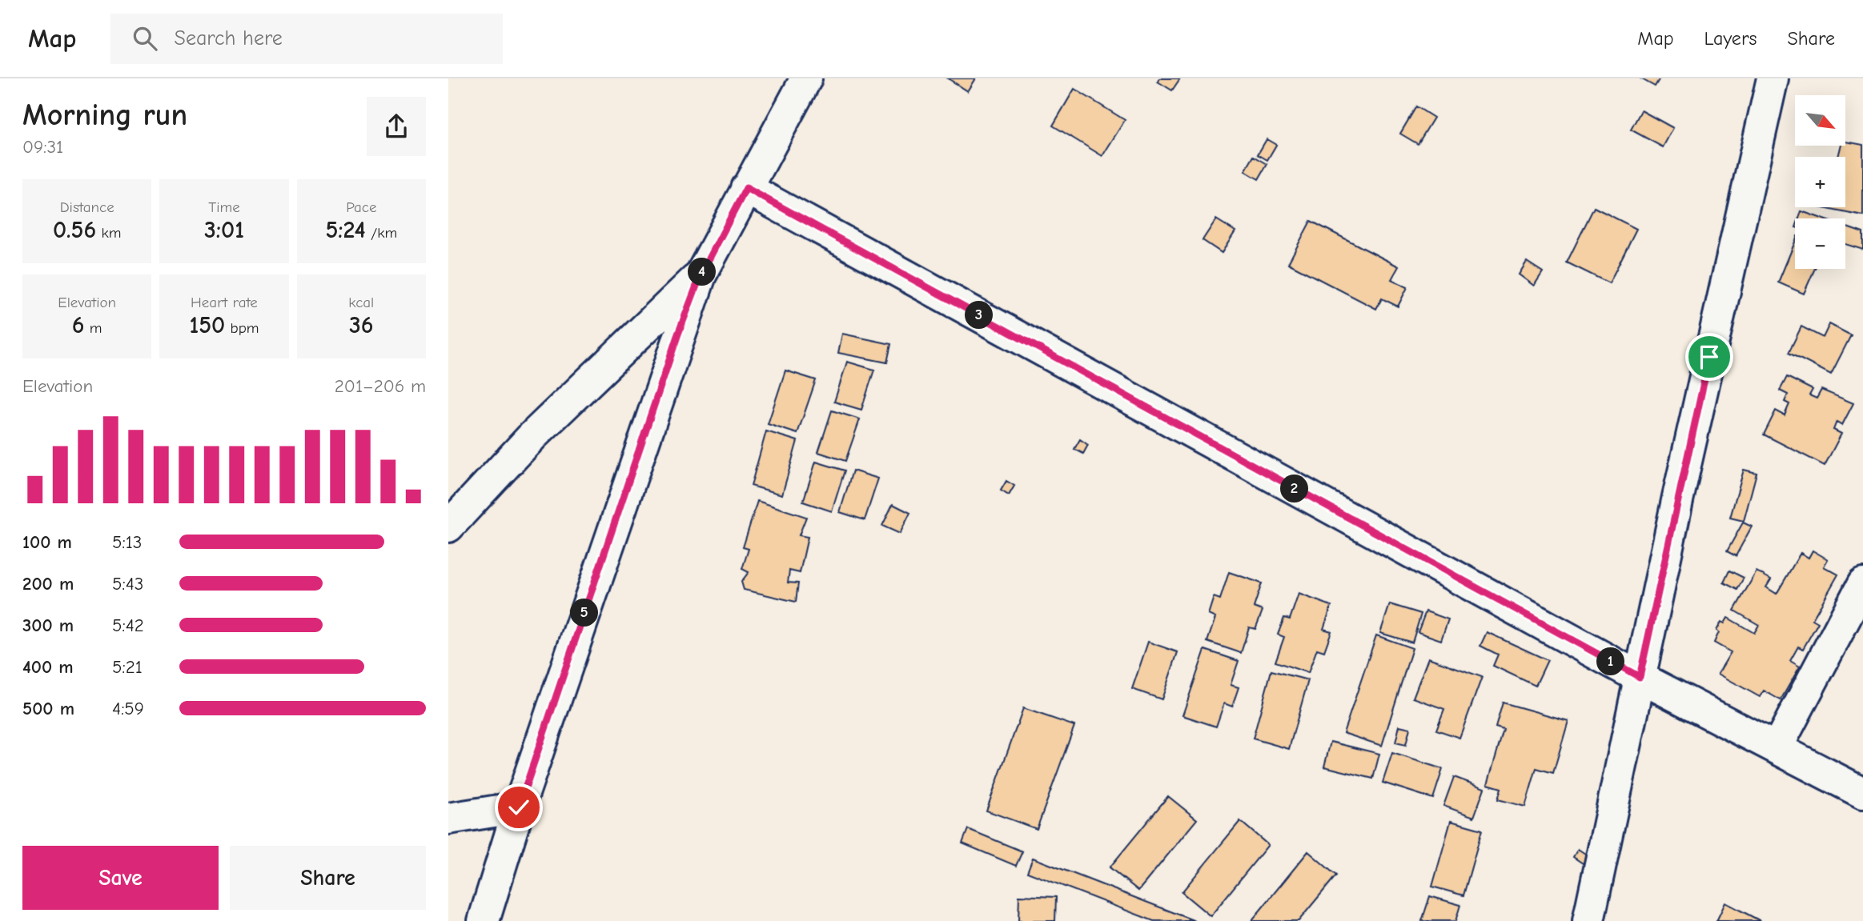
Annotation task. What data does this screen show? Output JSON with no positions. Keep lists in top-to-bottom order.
{
  "north": "bottom right",
  "page": {
    "header": "Map",
    "search": "Search here",
    "nav": ["Map", "Layers", "Share"],
    "heading": ["Morning run", "09:31"],
    "map_buttons": ["+", "−"],
    "stats": [
      ["Distance", "0.56 km"],
      ["Time", "3:01"],
      ["Pace", "5:24 /km"],
      ["Elevation", "6 m"],
      ["Heart rate", "150 bpm"],
      ["kcal", "36"]
    ],
    "pins": [
      "4",
      "3",
      "2",
      "5",
      "1"
    ],
    "chart": ["Elevation", "201–206 m"],
    "list": [
      {
        "name": "100 m",
        "note": "5:13"
      },
      {
        "name": "200 m",
        "note": "5:43"
      },
      {
        "name": "300 m",
        "note": "5:42"
      },
      {
        "name": "400 m",
        "note": "5:21"
      },
      {
        "name": "500 m",
        "note": "4:59"
      }
    ],
    "buttons": ["Save", "Share"]
  }
}
